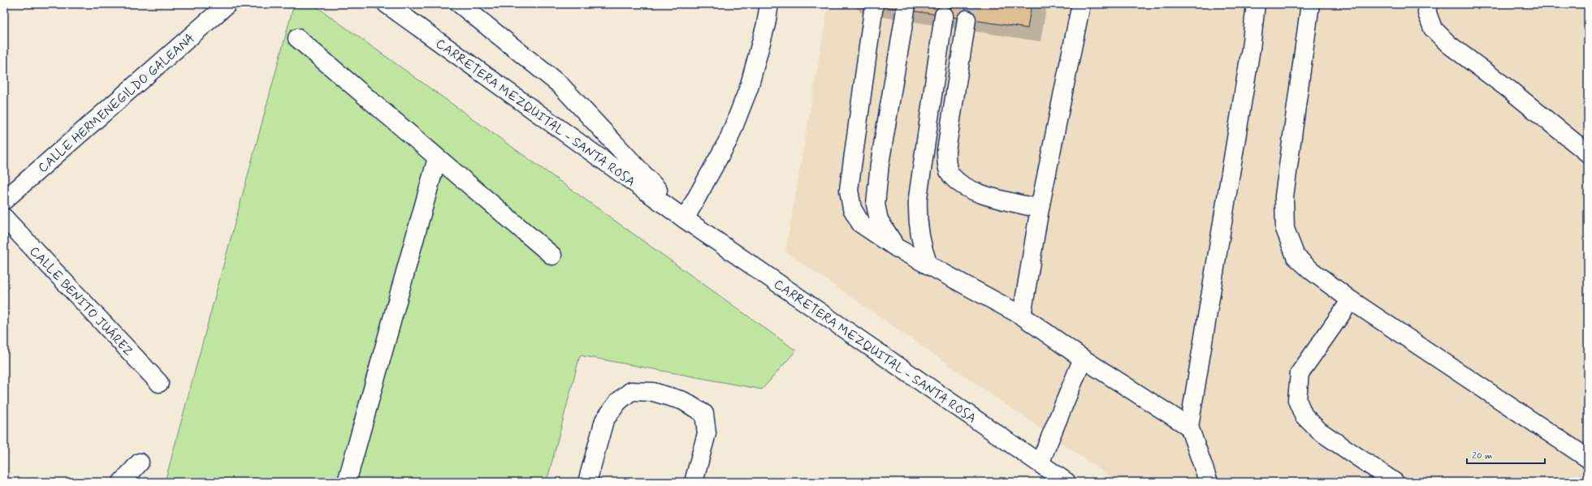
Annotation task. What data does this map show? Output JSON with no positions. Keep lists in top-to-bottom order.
{
  "streets": {
    "main road": ["CALLE HERMENEGILDO GALEANA", "CARRETERA MEZQUITAL - SANTA ROSA", "CALLE BENITO JUÁREZ"]
  },
  "scale_bar": "20 m"
}
